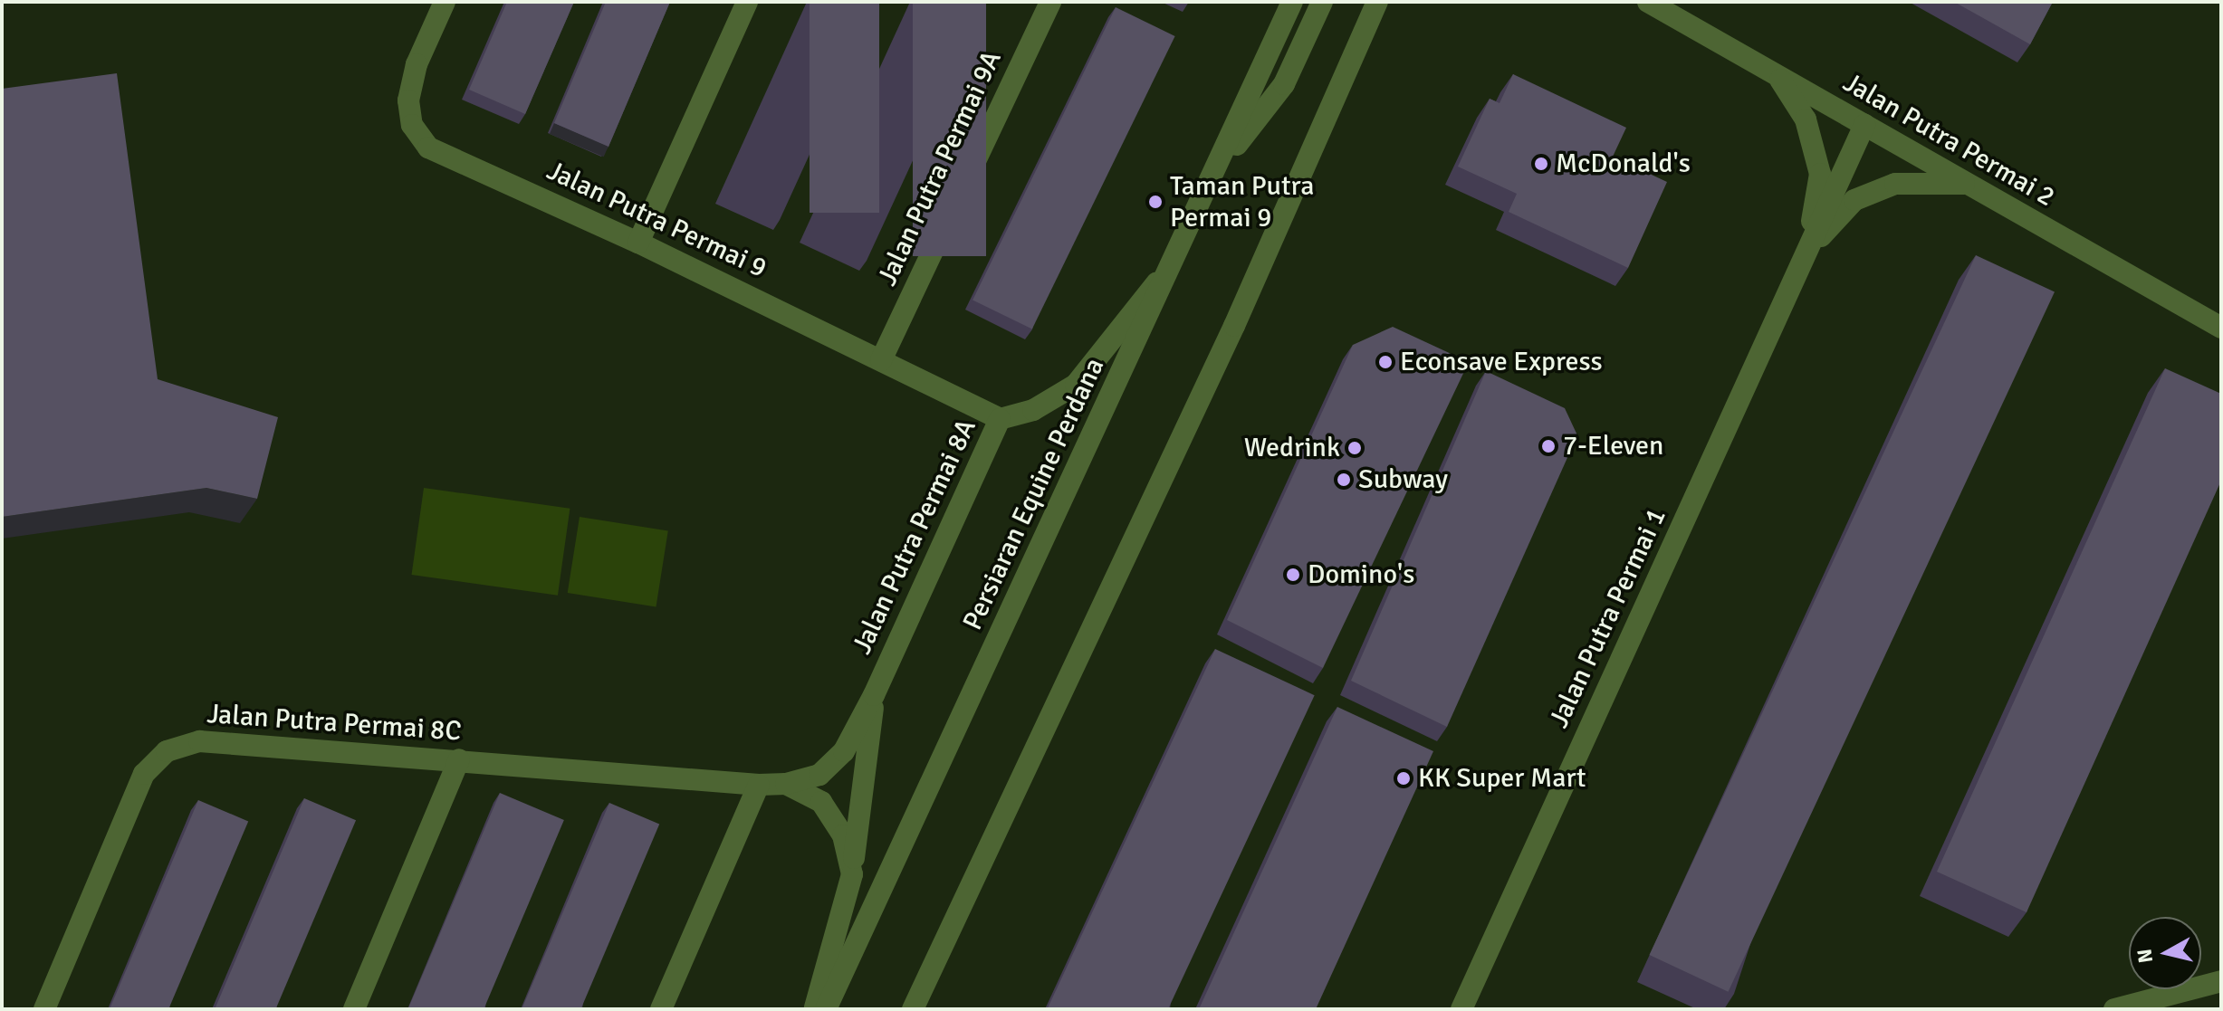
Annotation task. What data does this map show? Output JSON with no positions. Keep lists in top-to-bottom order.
{
  "streets": {
    "street": [
      "Jalan Putra Permai 2",
      "Jalan Putra Permai 9A",
      "Jalan Putra Permai 9",
      "Persiaran Equine Perdana",
      "Jalan Putra Permai 8A",
      "Jalan Putra Permai 1",
      "Jalan Putra Permai 8C"
    ]
  },
  "crossings": [
    ["Jalan Putra Permai 2", "Jalan Putra Permai 1"],
    ["Jalan Putra Permai 9A", "Jalan Putra Permai 9"],
    ["Jalan Putra Permai 9", "Jalan Putra Permai 8A"],
    ["Persiaran Equine Perdana", "Jalan Putra Permai 8A"],
    ["Jalan Putra Permai 8A", "Jalan Putra Permai 8C"]
  ],
  "places": [
    "McDonald's",
    "Taman Putra Permai 9",
    "Econsave Express",
    "7-Eleven",
    "Wedrink",
    "Subway",
    "Domino's",
    "KK Super Mart"
  ],
  "north": "left"
}
